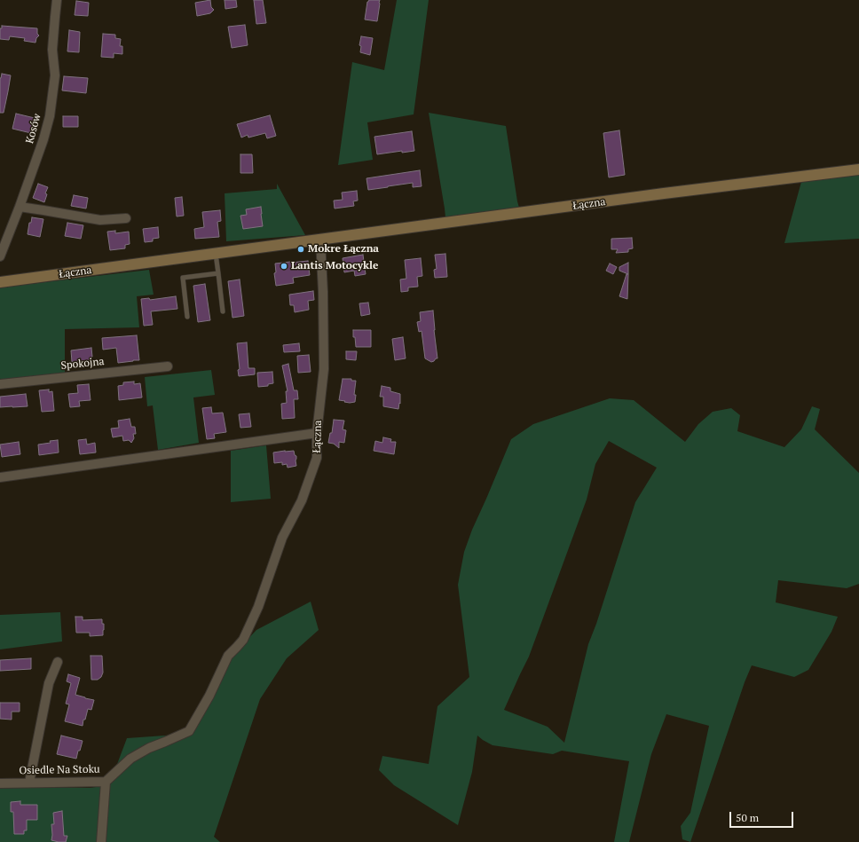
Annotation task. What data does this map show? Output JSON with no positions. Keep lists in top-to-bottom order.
{
  "streets": {
    "street": [
      "Kosów",
      "Łączna",
      "Spokojna",
      "Osiedle Na Stoku"
    ]
  },
  "crossings": [
    ["Łączna", "Osiedle Na Stoku"]
  ],
  "places": ["Mokre Łączna", "Lantis Motocykle"],
  "scale_bar": "50 m"
}
